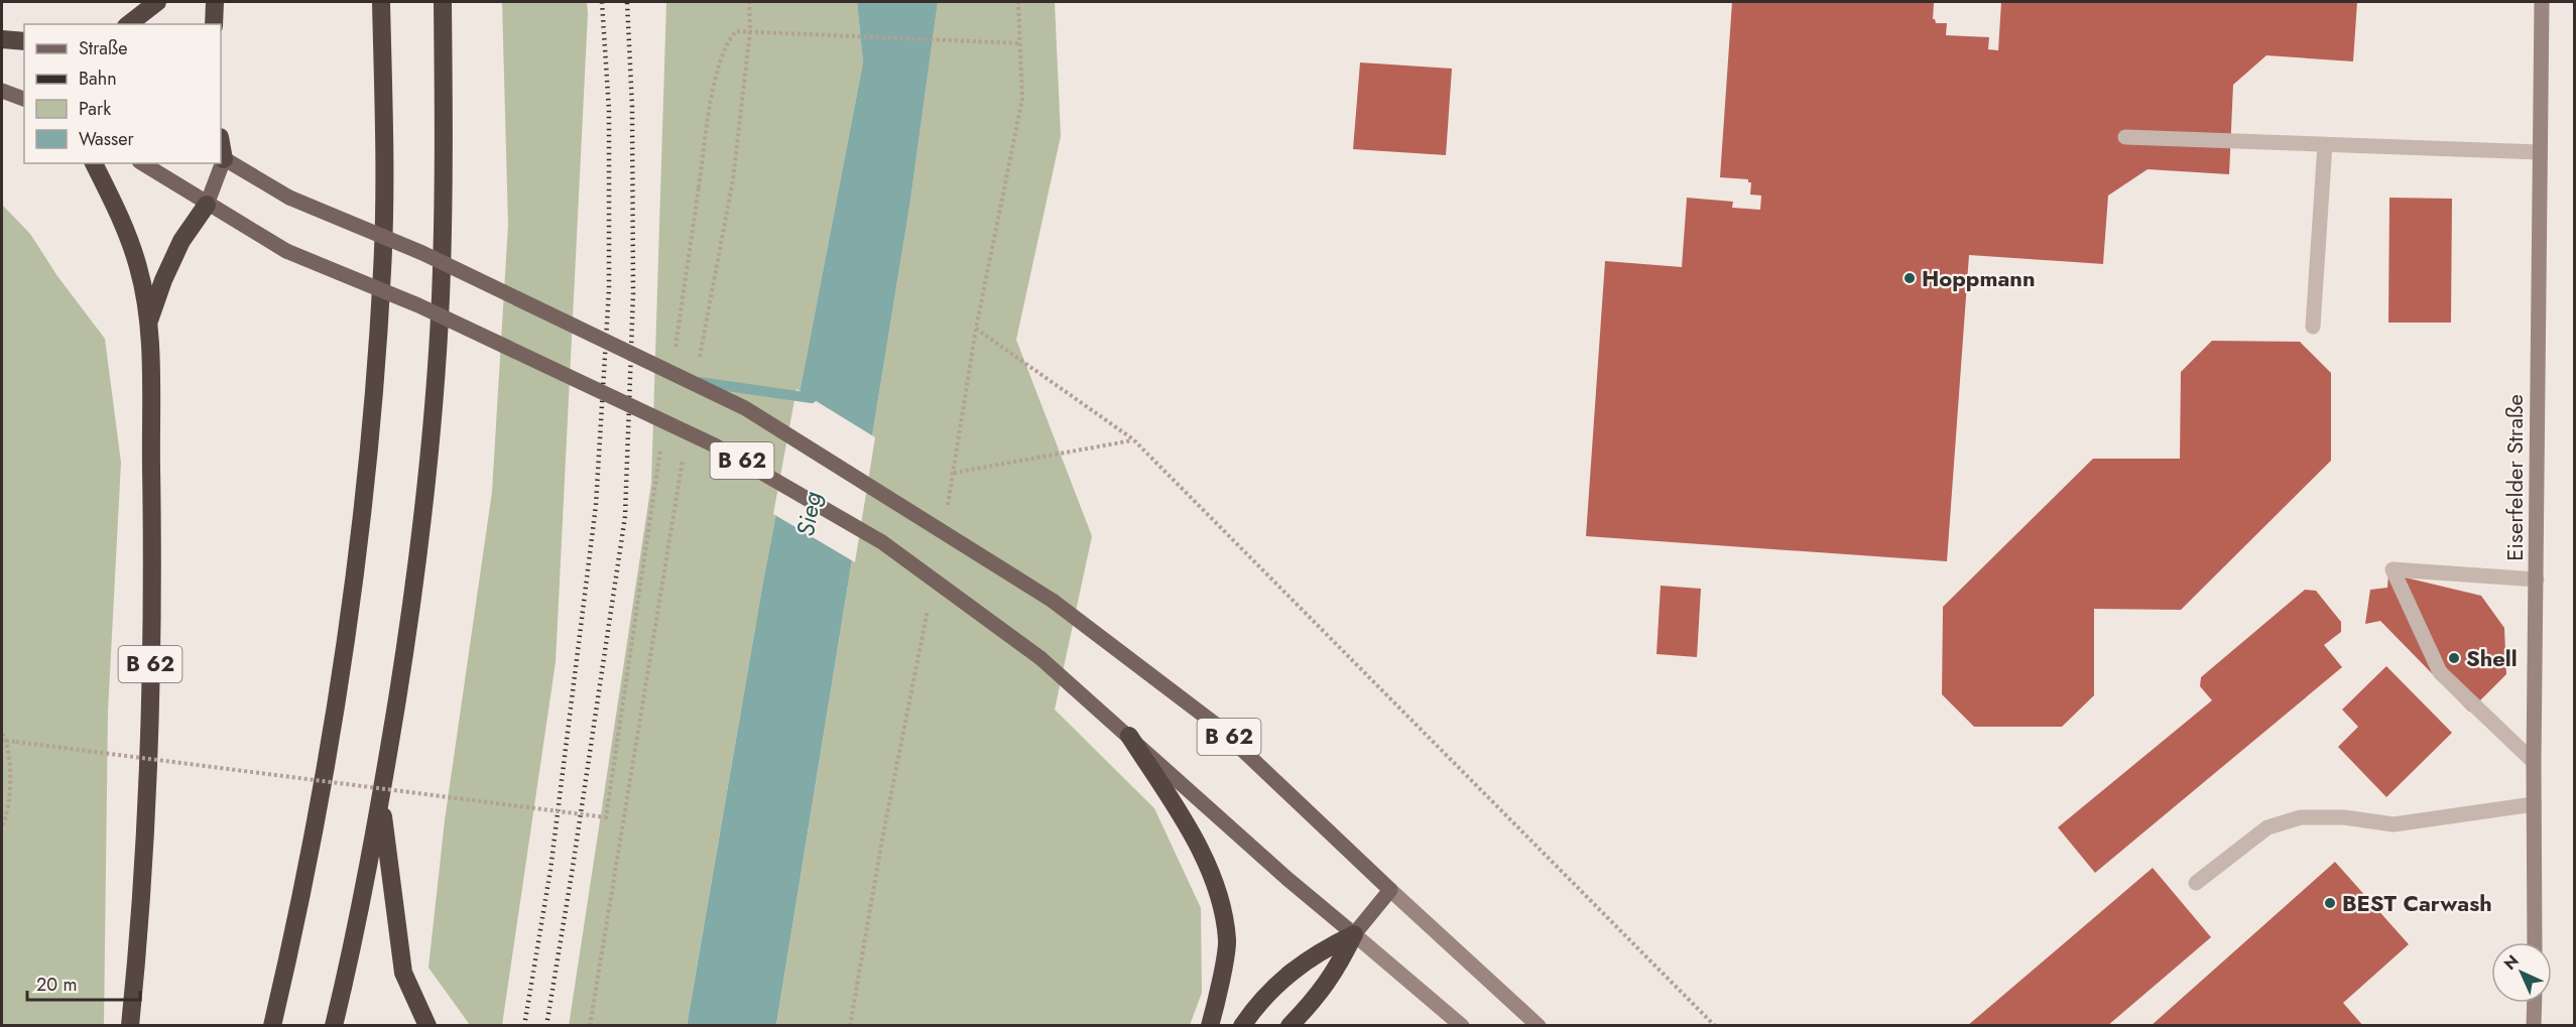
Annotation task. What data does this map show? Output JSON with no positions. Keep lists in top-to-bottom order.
{
  "streets": {
    "highway": ["B 62"],
    "main road": ["Eiserfelder Straße"]
  },
  "water": ["Sieg"],
  "places": ["Hoppmann", "Shell", "BEST Carwash"],
  "legend": [
    "Straße",
    "Bahn",
    "Park",
    "Wasser"
  ],
  "scale_bar": "20 m",
  "north": "top left"
}
